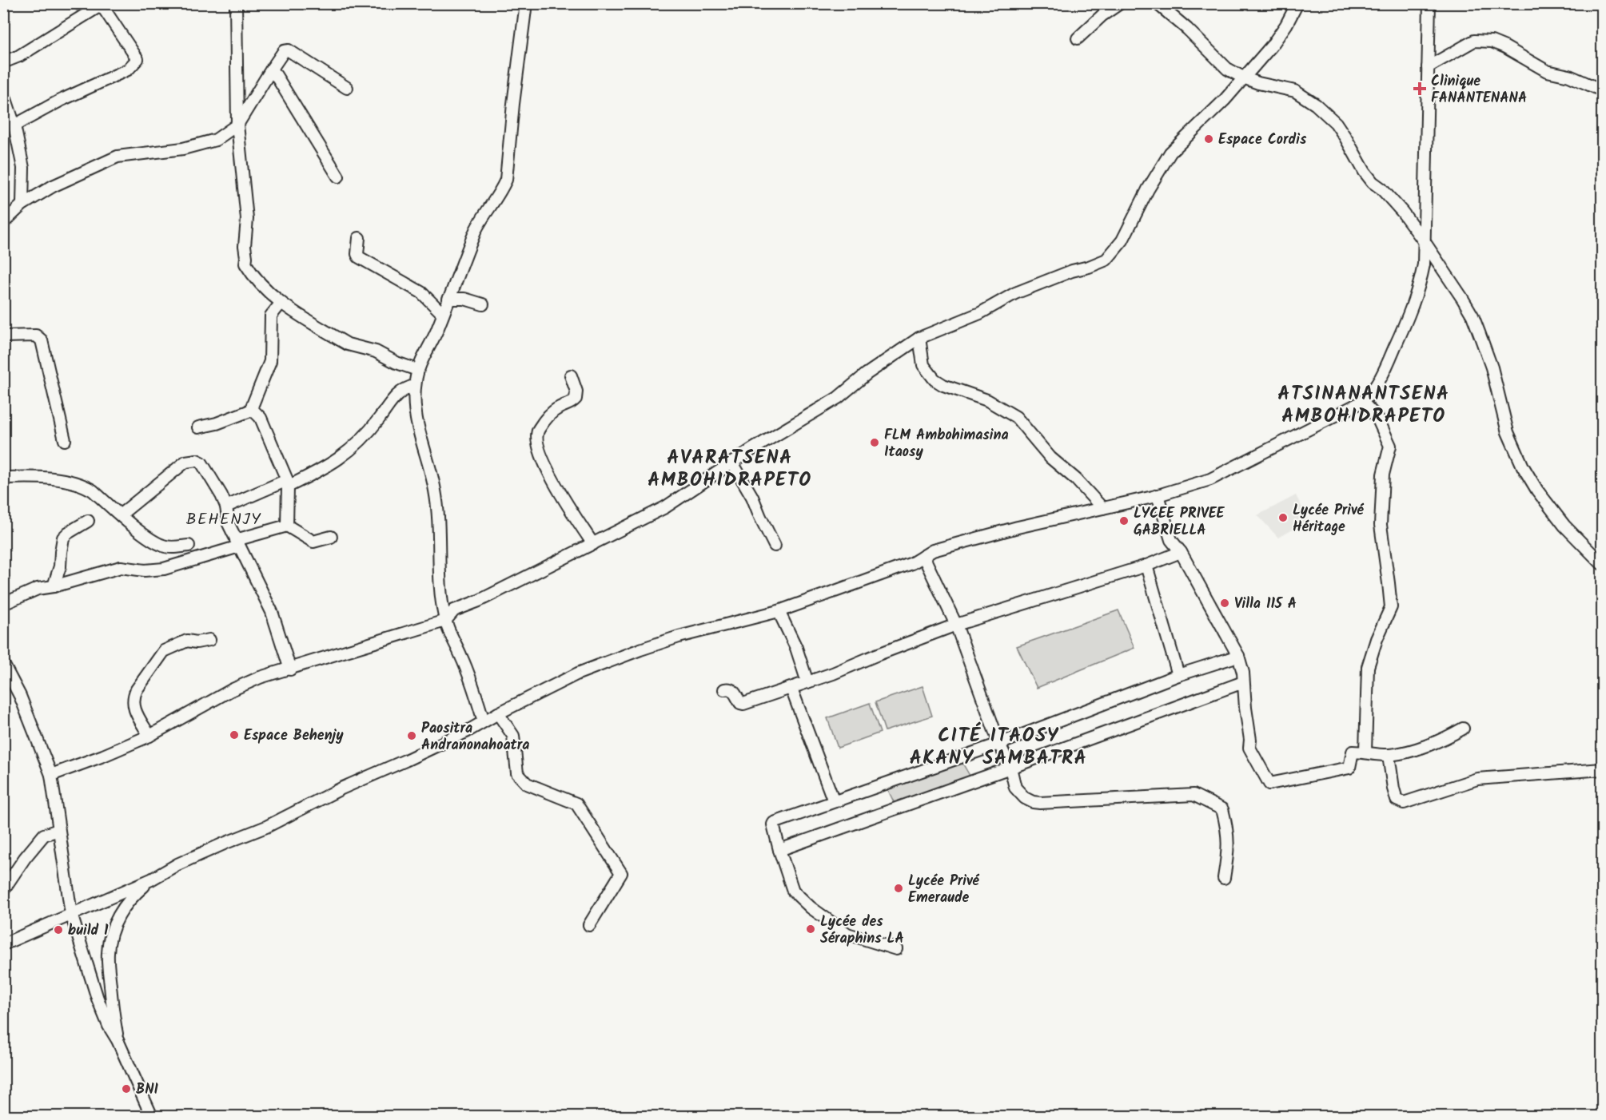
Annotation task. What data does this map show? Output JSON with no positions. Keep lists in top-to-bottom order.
{
  "districts": [
    "ATSINANANTSENA AMBOHIDRAPETO",
    "AVARATSENA AMBOHIDRAPETO",
    "BEHENJY",
    "CITÉ ITAOSY AKANY SAMBATRA"
  ],
  "places": {
    "health": ["Clinique FANANTENANA"],
    "other": [
      "Espace Cordis",
      "FLM Ambohimasina Itaosy",
      "Lycée Privé Héritage",
      "LYCEE PRIVEE GABRIELLA",
      "Villa 115 A",
      "Espace Behenjy",
      "Paositra Andranonahoatra",
      "Lycée Privé Emeraude",
      "Lycée des Séraphins LA",
      "build 1",
      "BNI"
    ]
  }
}
